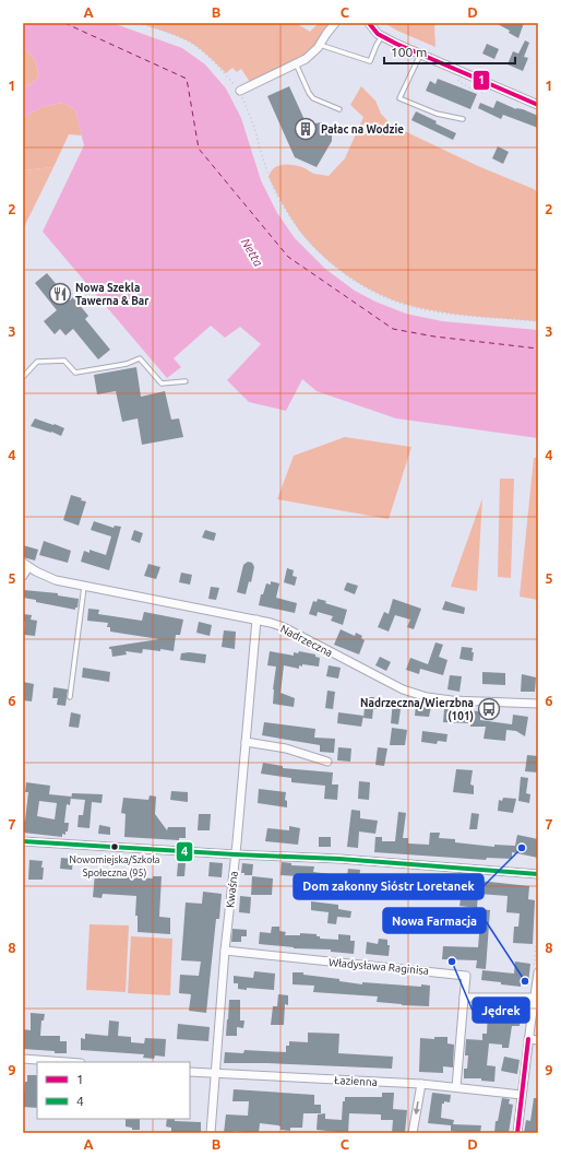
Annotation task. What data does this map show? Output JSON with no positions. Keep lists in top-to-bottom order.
{
  "streets": {
    "street": [
      "Nadrzeczna",
      "Kwaśna",
      "Władysława Raginisa",
      "Łazienna"
    ]
  },
  "crossings": [
    ["Nadrzeczna", "Kwaśna"],
    ["Kwaśna", "Władysława Raginisa"],
    ["Kwaśna", "Łazienna"]
  ],
  "water": ["Netta"],
  "places": {
    "building": ["Pałac na Wodzie"],
    "restaurant": ["Nowa Szekla Tawerna & Bar"],
    "bus stop": ["Nadrzeczna/Wierzbna (101)"],
    "other": [
      "Nowomiejska/Szkoła Społeczna (95)",
      "Dom zakonny Sióstr Loretanek",
      "Jędrek",
      "Nowa Farmacja"
    ]
  },
  "lines": ["transit line 1", "transit line 4"],
  "legend": ["1", "4"],
  "scale_bar": "100 m",
  "grid": {
    "columns": [
      "A",
      "B",
      "C",
      "D"
    ],
    "rows": [
      "1",
      "2",
      "3",
      "4",
      "5",
      "6",
      "7",
      "8",
      "9"
    ]
  }
}
